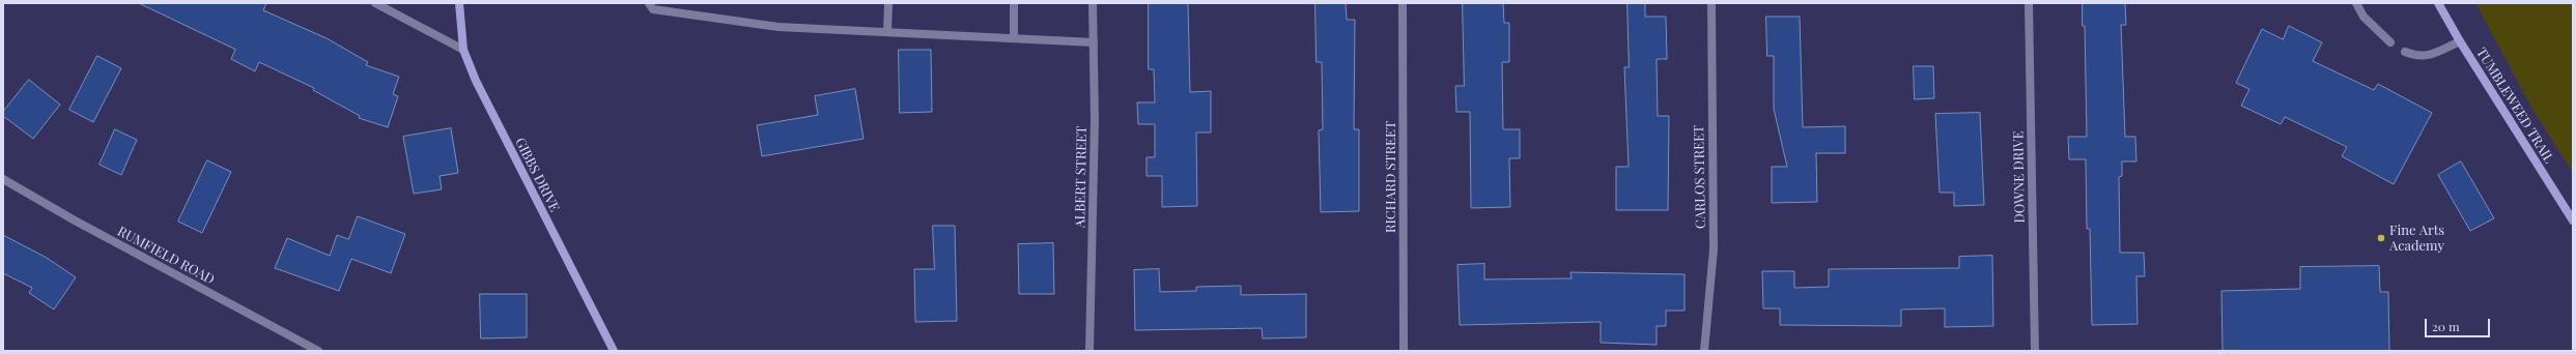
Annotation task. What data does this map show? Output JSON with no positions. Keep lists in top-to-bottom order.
{
  "streets": {
    "street": [
      "TUMBLEWEED TRAIL",
      "GIBBS DRIVE",
      "ALBERT STREET",
      "RICHARD STREET",
      "CARLOS STREET",
      "DOWNE DRIVE",
      "RUMFIELD ROAD"
    ]
  },
  "places": ["Fine Arts Academy"],
  "scale_bar": "20 m"
}
